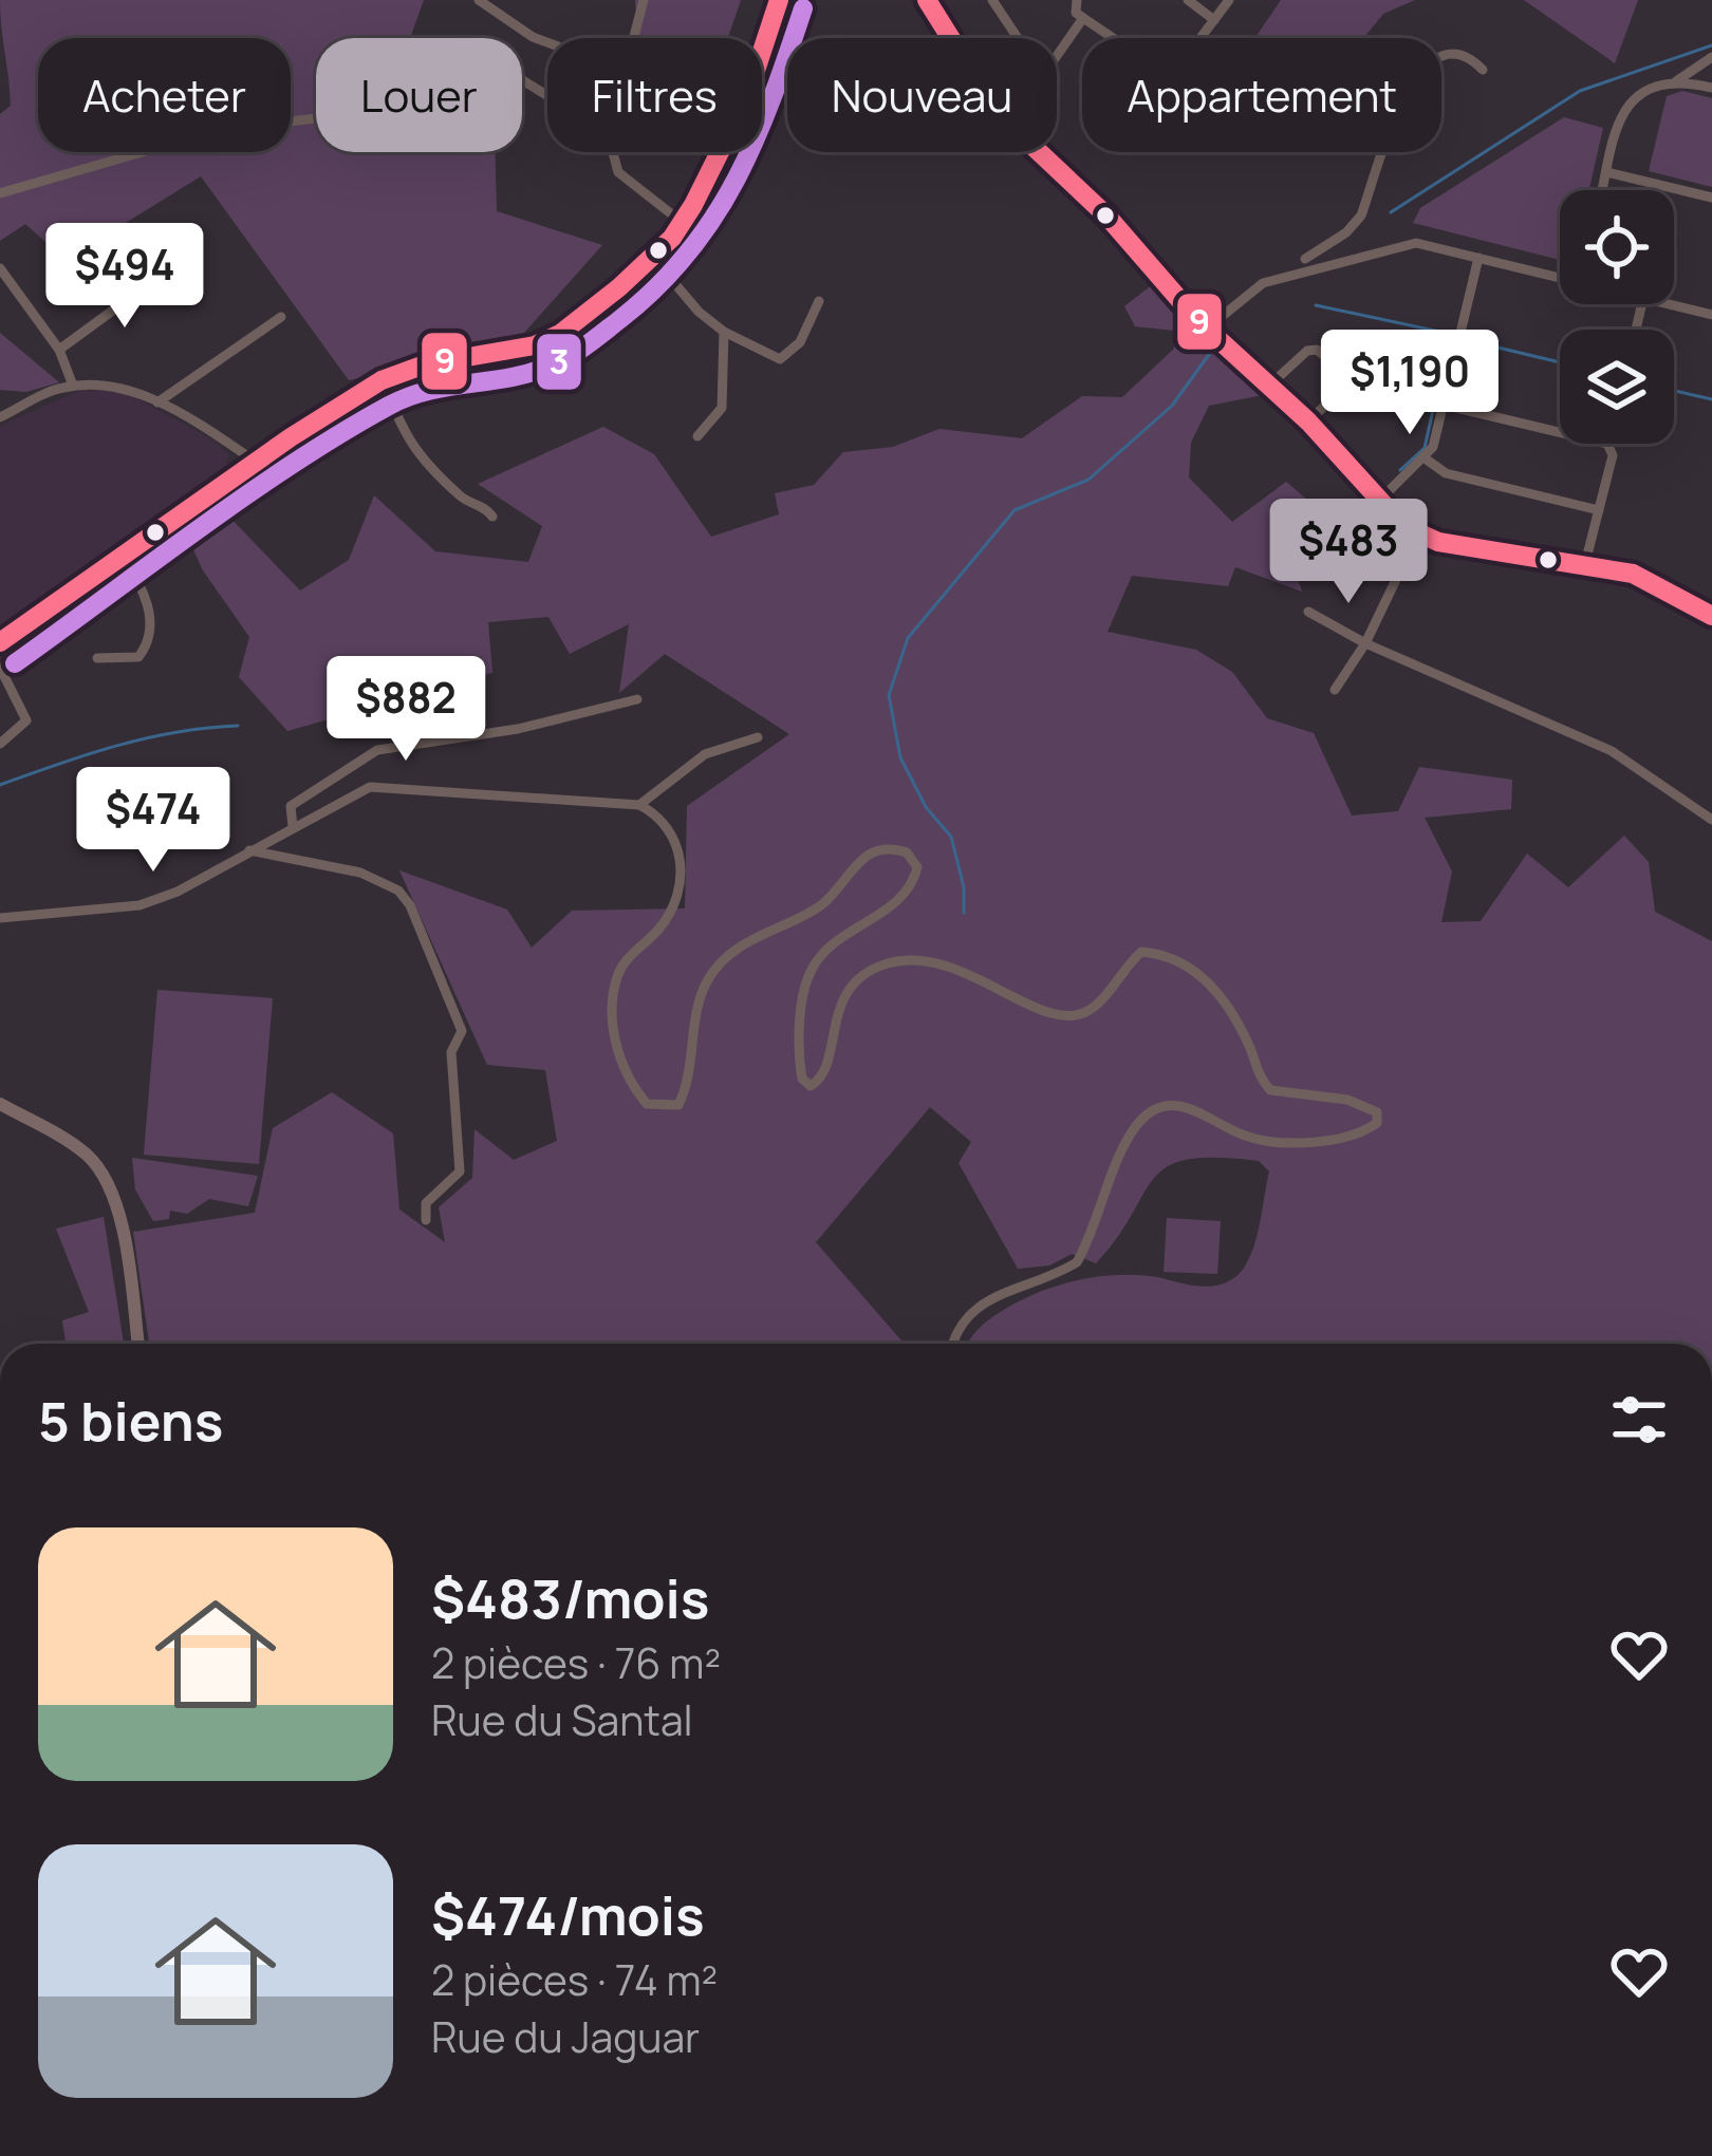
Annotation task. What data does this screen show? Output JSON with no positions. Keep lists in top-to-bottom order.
{
  "lines": ["transit line 9", "transit line 3"],
  "page": {
    "chip": [
      "Acheter",
      "Louer",
      "Filtres",
      "Nouveau",
      "Appartement"
    ],
    "price": [
      "$494",
      "$1,190",
      "$483",
      "$882",
      "$474"
    ],
    "heading": "5 biens",
    "list": [
      {
        "name": "$483/mois",
        "note": "2 pièces · 76 m² · Rue du Santal"
      },
      {
        "name": "$474/mois",
        "note": "2 pièces · 74 m² · Rue du Jaguar"
      }
    ]
  }
}
